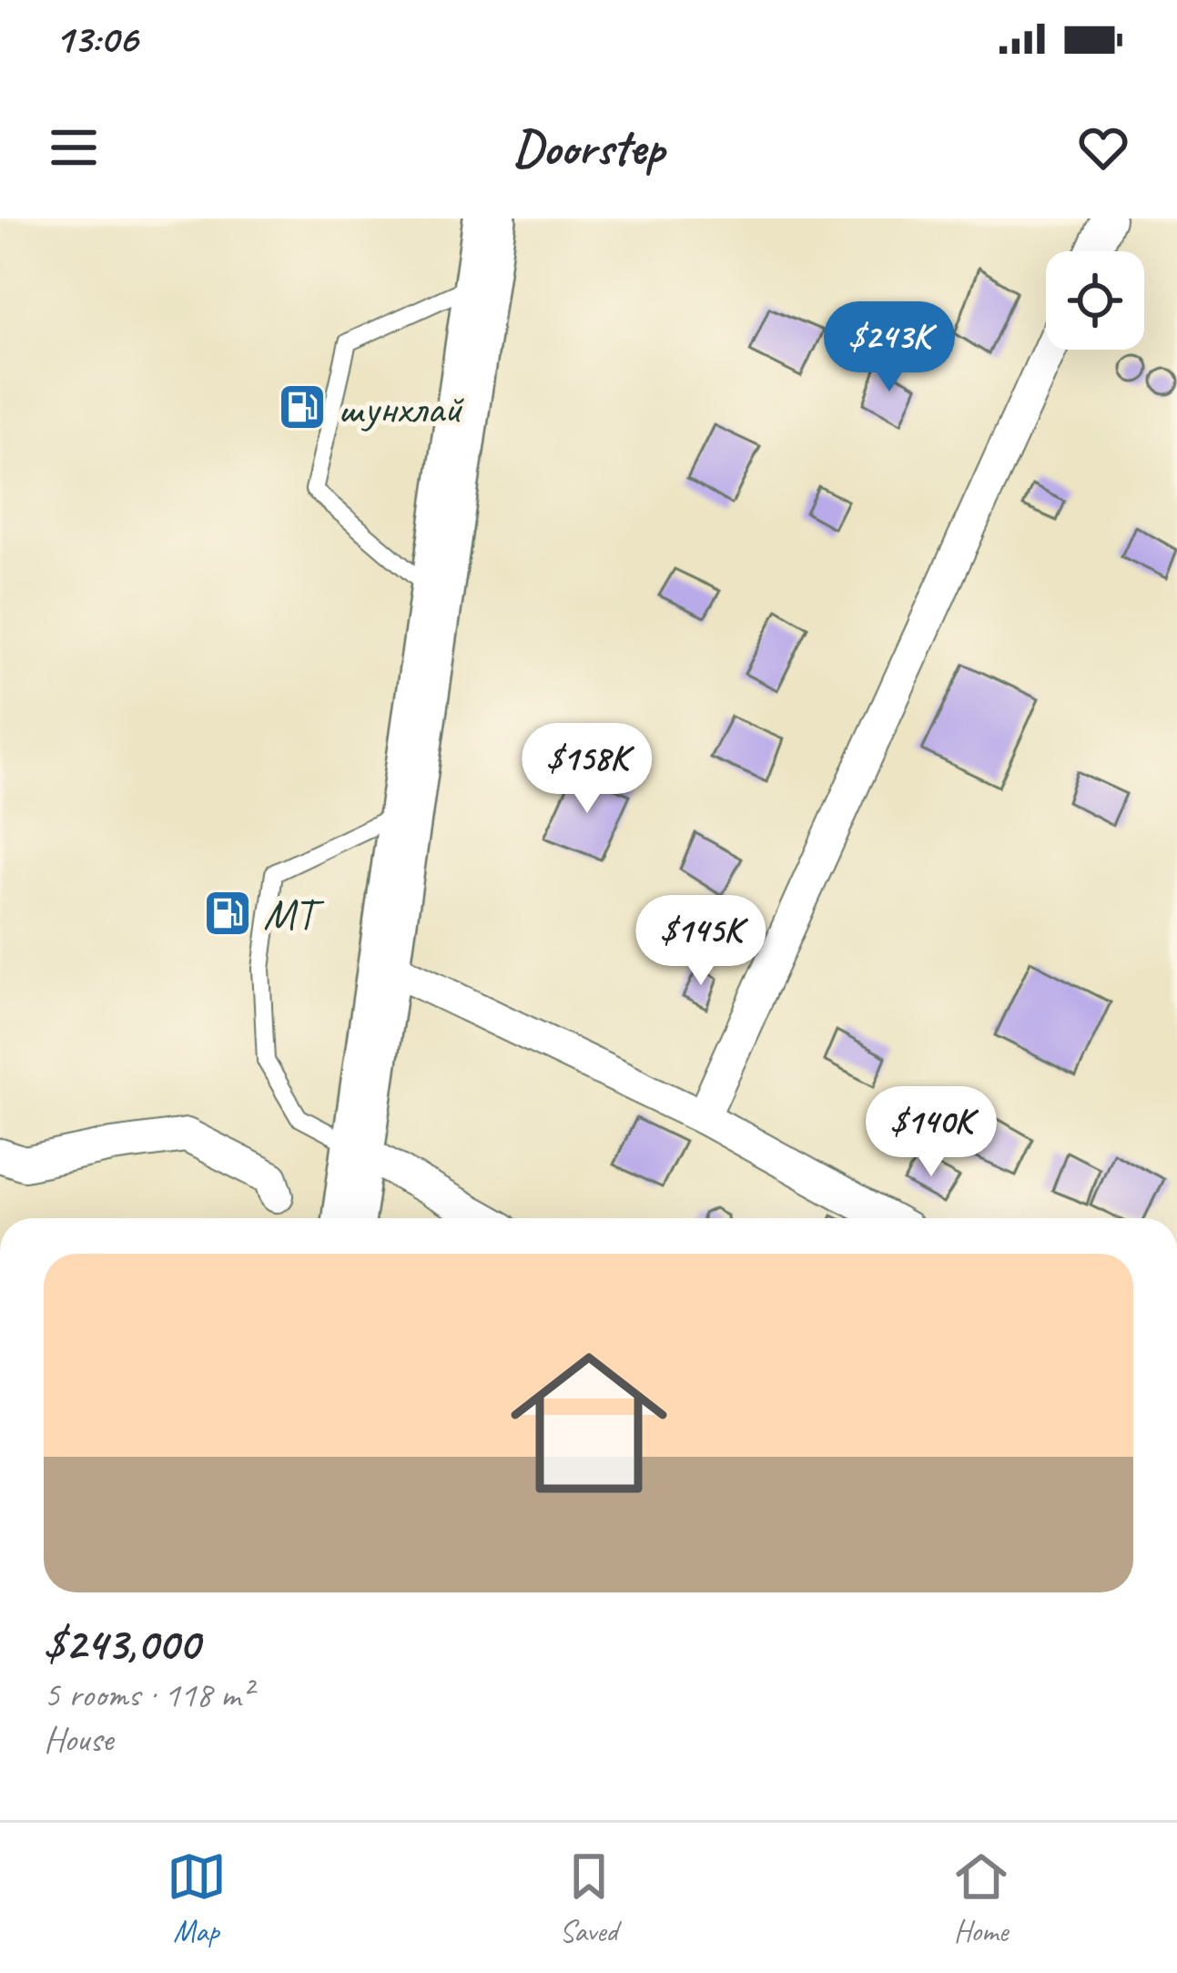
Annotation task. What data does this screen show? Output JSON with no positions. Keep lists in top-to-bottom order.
{
  "places": {
    "fuel station": ["шунхлай", "МТ"]
  },
  "page": {
    "status": "13:06",
    "header": "Doorstep",
    "price": [
      "$243K",
      "$158K",
      "$145K",
      "$140K"
    ],
    "list": [
      {
        "name": "$243,000",
        "note": "5 rooms · 118 m² · House"
      }
    ],
    "tabs": ["Map", "Saved", "Home"]
  }
}
